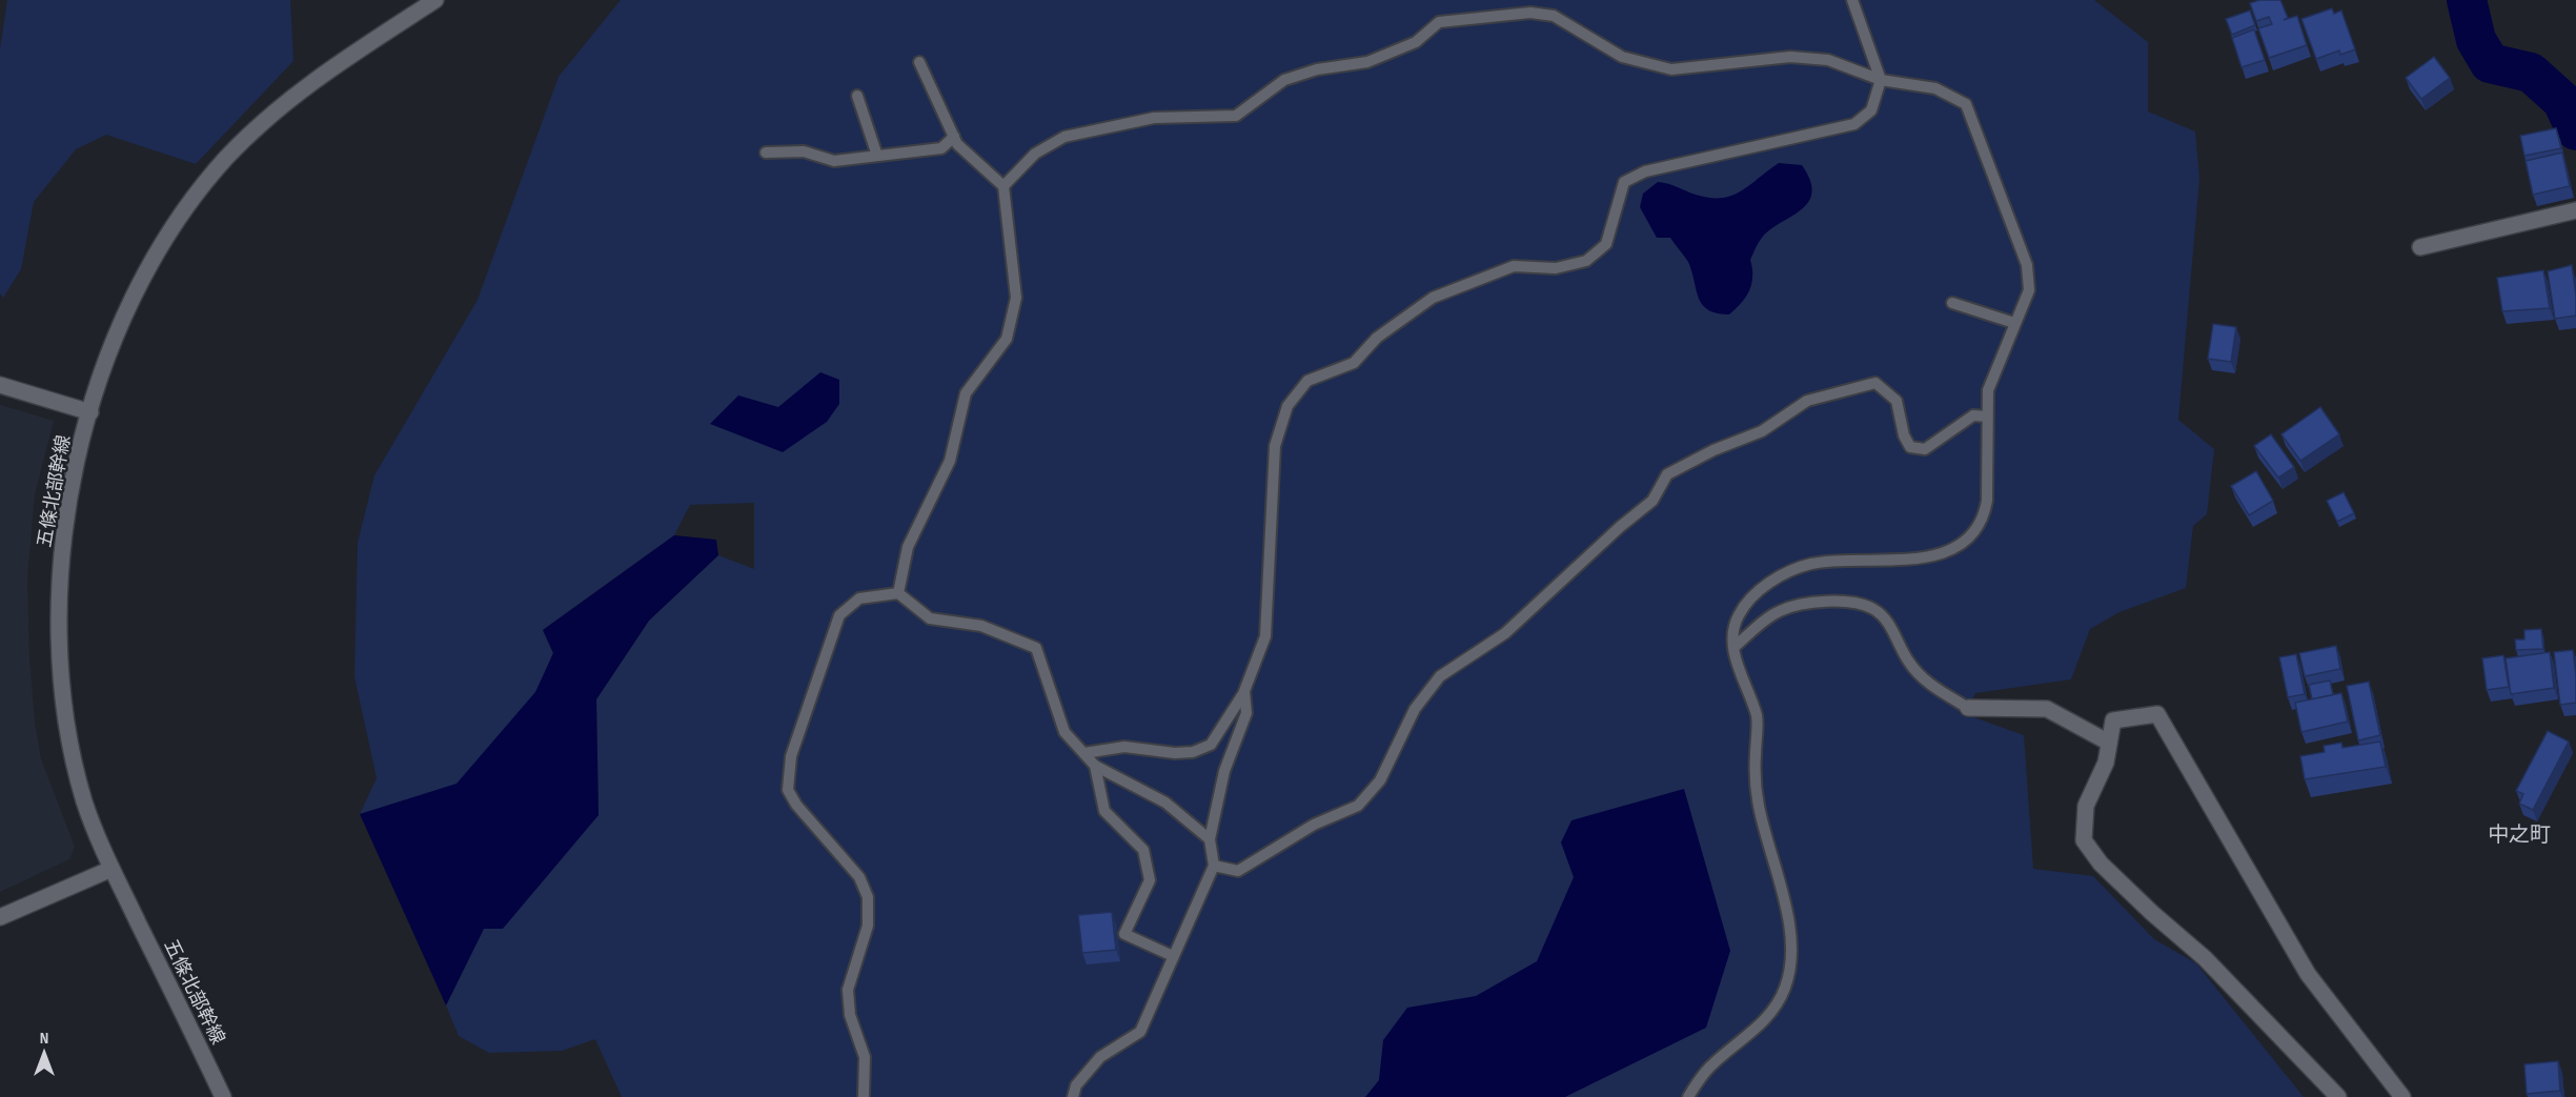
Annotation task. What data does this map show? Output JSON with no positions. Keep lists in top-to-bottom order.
{
  "streets": {
    "street": ["五條北部幹線"]
  },
  "districts": ["中之町"],
  "north": "top"
}
